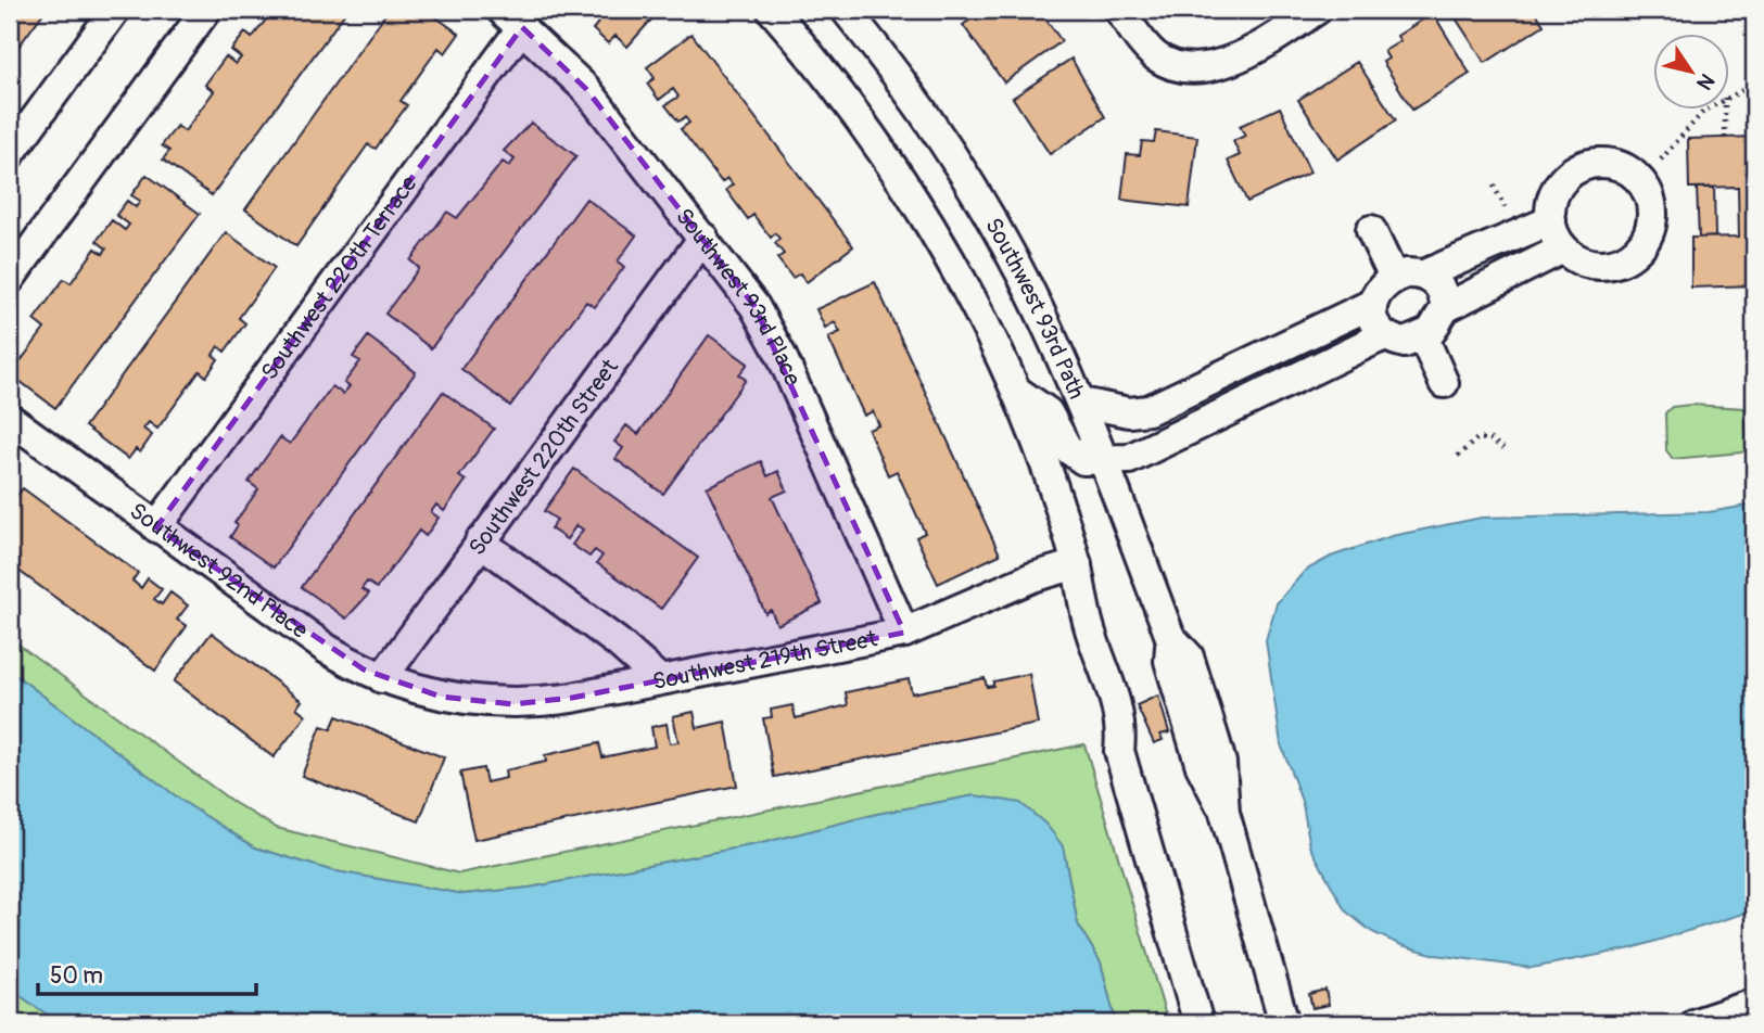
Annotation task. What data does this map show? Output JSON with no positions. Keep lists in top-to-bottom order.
{
  "streets": {
    "street": [
      "Southwest 220th Terrace",
      "Southwest 93rd Place",
      "Southwest 93rd Path",
      "Southwest 220th Street",
      "Southwest 92nd Place",
      "Southwest 219th Street"
    ]
  },
  "crossings": [
    ["Southwest 220th Terrace", "Southwest 93rd Place"],
    ["Southwest 220th Terrace", "Southwest 92nd Place"],
    ["Southwest 93rd Place", "Southwest 220th Street"],
    ["Southwest 93rd Place", "Southwest 219th Street"],
    ["Southwest 220th Street", "Southwest 92nd Place"],
    ["Southwest 92nd Place", "Southwest 219th Street"]
  ],
  "scale_bar": "50 m",
  "north": "bottom right"
}
